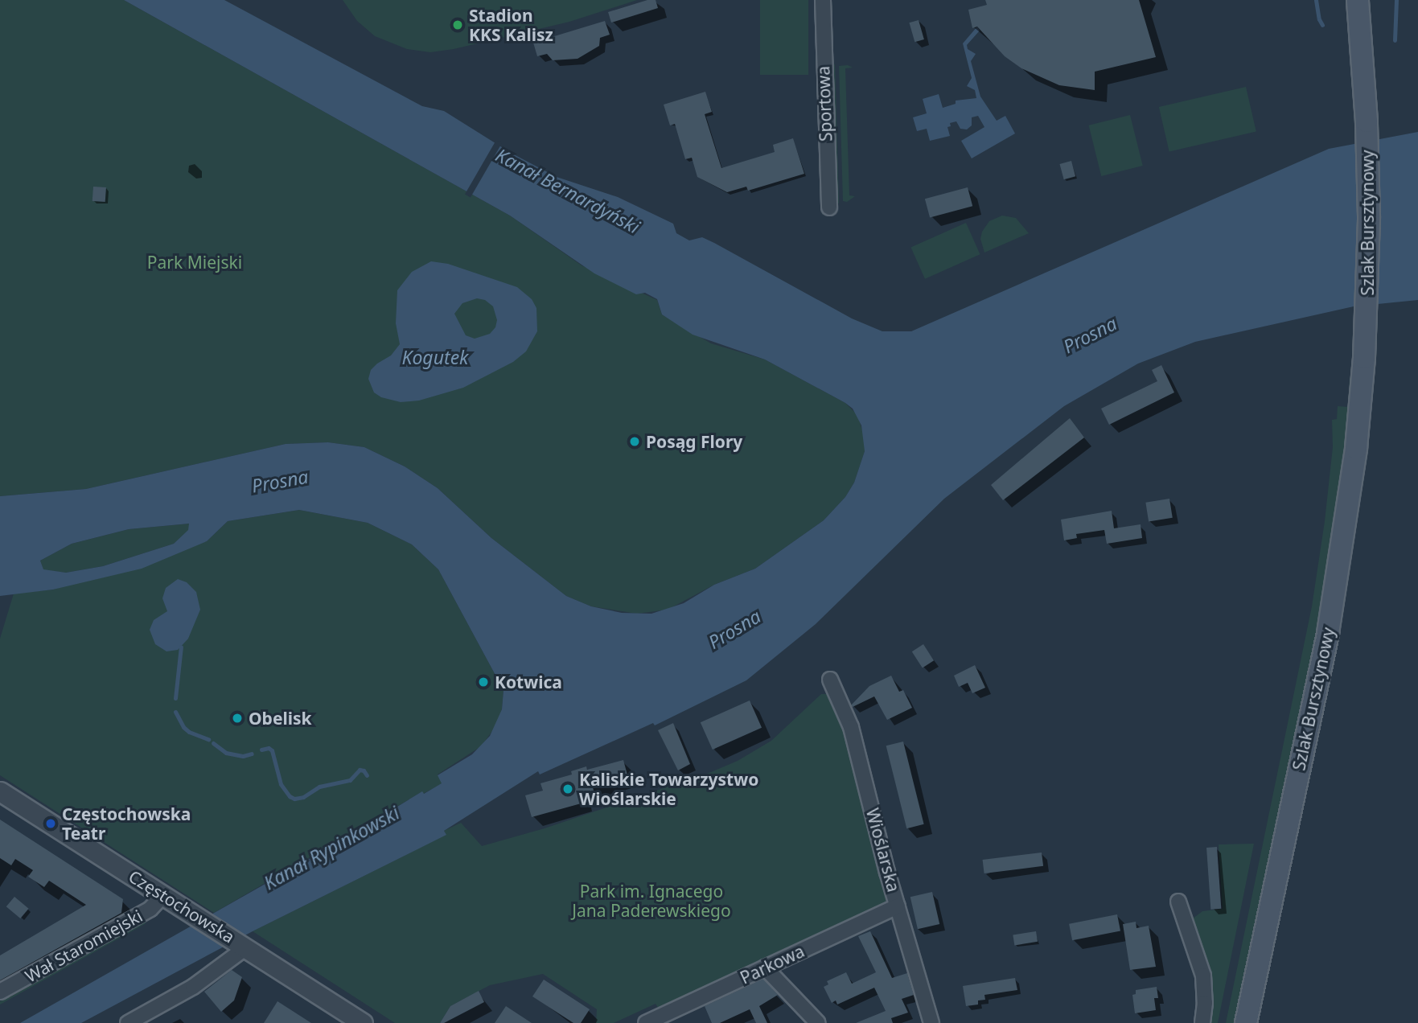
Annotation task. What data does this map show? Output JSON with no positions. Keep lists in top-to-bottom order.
{
  "streets": {
    "main road": ["Szlak Bursztynowy"],
    "street": [
      "Sportowa",
      "Wioślarska",
      "Częstochowska",
      "Wał Staromiejski",
      "Parkowa"
    ]
  },
  "crossings": [
    ["Wioślarska", "Parkowa"],
    ["Częstochowska", "Wał Staromiejski"]
  ],
  "water": [
    "Kanał Bernardyński",
    "Prosna",
    "Kogutek",
    "Kanał Rypinkowski"
  ],
  "parks": ["Park Miejski", "Park im. Ignacego Jana Paderewskiego"],
  "places": [
    "Stadion KKS Kalisz",
    "Posąg Flory",
    "Kotwica",
    "Obelisk",
    "Kaliskie Towarzystwo Wioślarskie",
    "Częstochowska Teatr"
  ]
}
